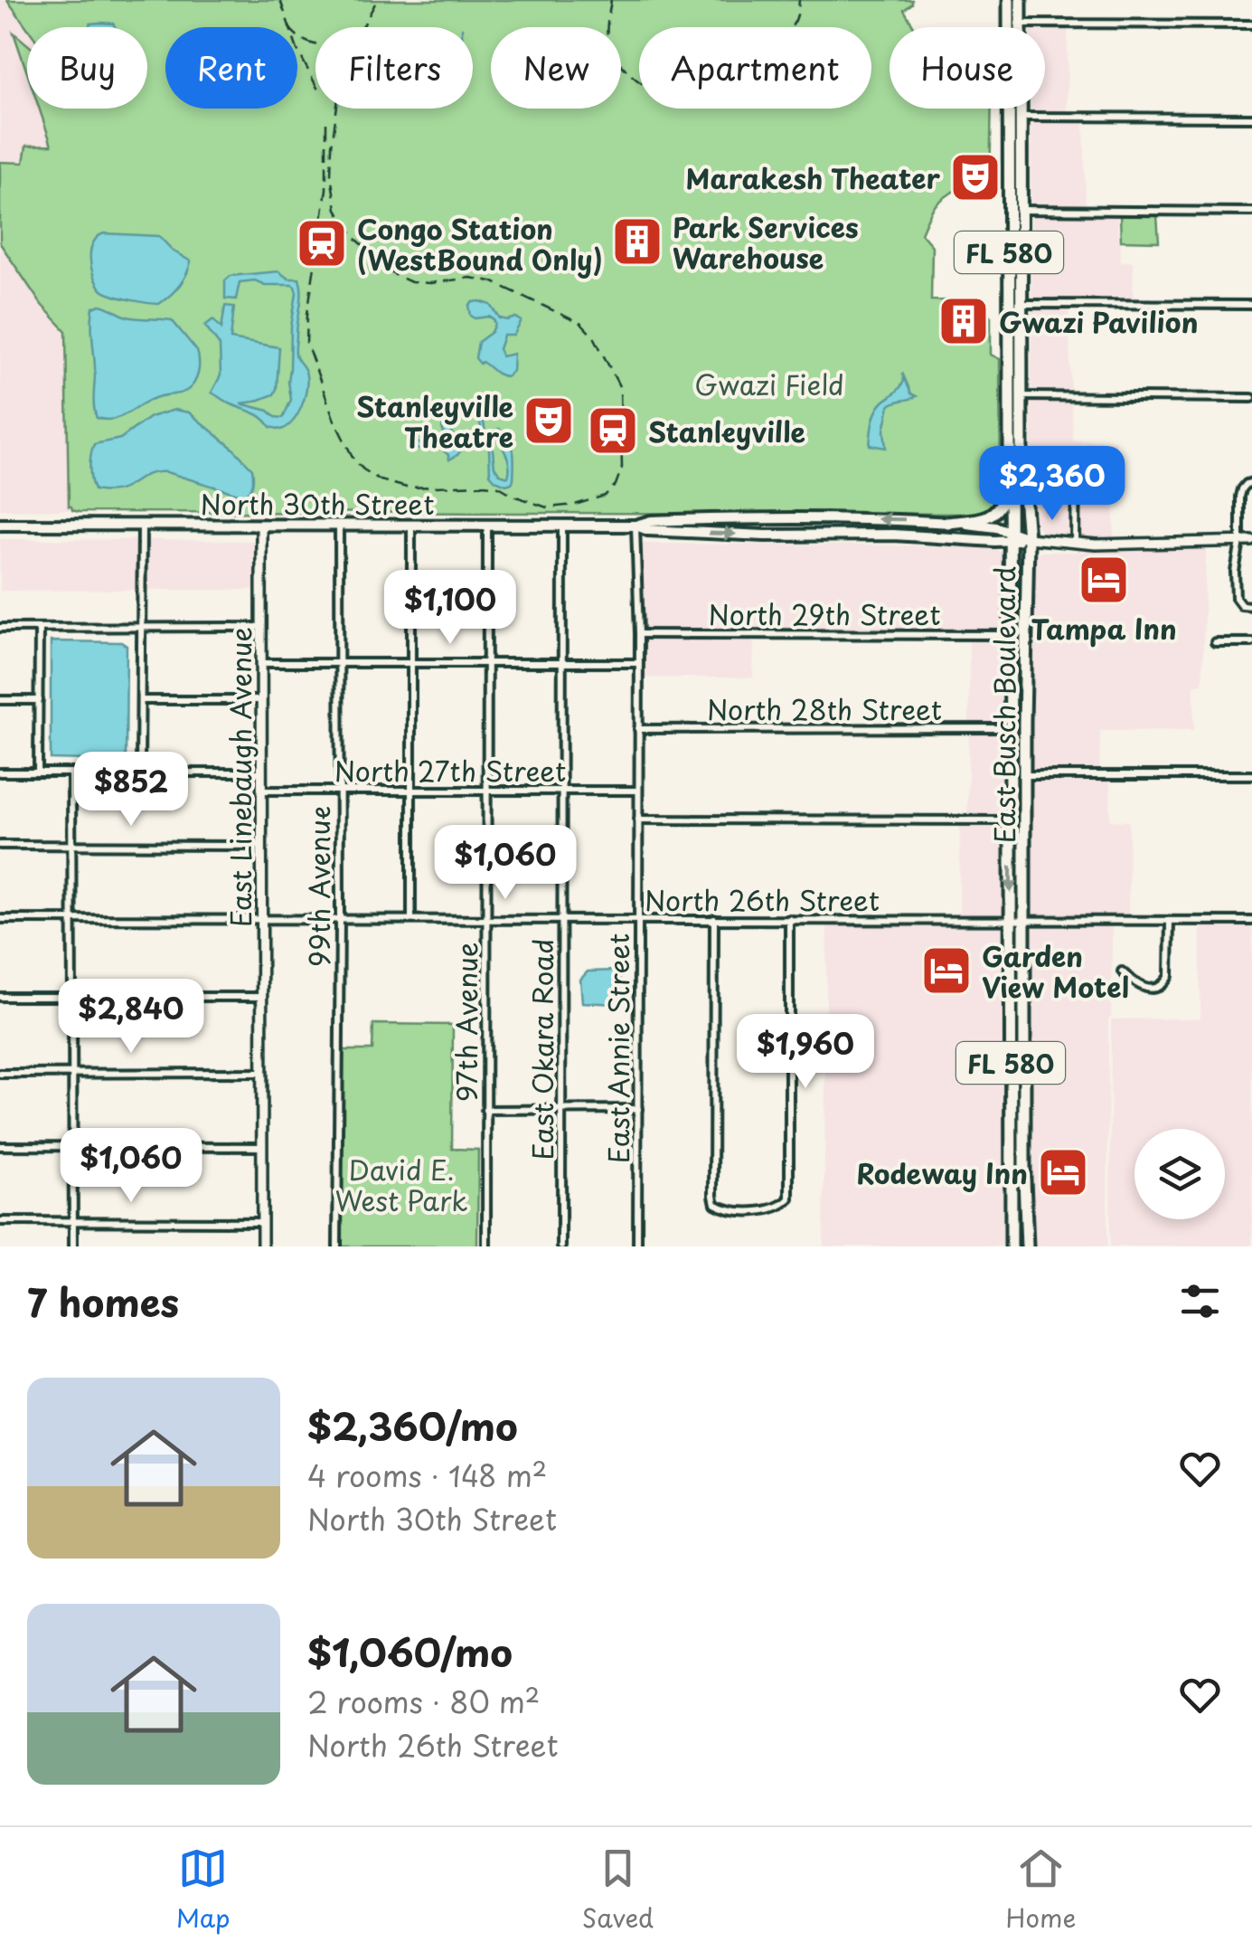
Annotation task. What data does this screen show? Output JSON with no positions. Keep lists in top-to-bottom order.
{
  "streets": {
    "main road": ["FL 580", "North 30th Street", "East Busch Boulevard"],
    "street": [
      "North 29th Street",
      "North 28th Street",
      "North 27th Street",
      "East Linebaugh Avenue",
      "99th Avenue",
      "North 26th Street",
      "97th Avenue",
      "East Annie Street",
      "East Okara Road"
    ]
  },
  "crossings": [
    ["North 30th Street", "East Busch Boulevard"],
    ["North 30th Street", "East Linebaugh Avenue"],
    ["North 30th Street", "99th Avenue"],
    ["North 30th Street", "97th Avenue"],
    ["North 30th Street", "East Annie Street"],
    ["North 30th Street", "East Okara Road"],
    ["North 29th Street", "East Busch Boulevard"],
    ["North 29th Street", "East Annie Street"],
    ["East Busch Boulevard", "North 28th Street"],
    ["East Busch Boulevard", "North 26th Street"],
    ["North 28th Street", "East Annie Street"],
    ["North 27th Street", "East Linebaugh Avenue"],
    ["North 27th Street", "99th Avenue"],
    ["North 27th Street", "97th Avenue"],
    ["North 27th Street", "East Annie Street"],
    ["North 27th Street", "East Okara Road"],
    ["East Linebaugh Avenue", "North 26th Street"],
    ["99th Avenue", "North 26th Street"],
    ["North 26th Street", "97th Avenue"],
    ["North 26th Street", "East Annie Street"],
    ["North 26th Street", "East Okara Road"]
  ],
  "parks": ["Gwazi Field", "David E. West Park"],
  "places": {
    "theatre": ["Marakesh Theater", "Stanleyville Theatre"],
    "building": ["Park Services Warehouse", "Gwazi Pavilion"],
    "station": ["Congo Station (WestBound Only)", "Stanleyville"],
    "hotel": ["Tampa Inn", "Garden View Motel", "Rodeway Inn"]
  },
  "page": {
    "chip": [
      "Buy",
      "Rent",
      "Filters",
      "New",
      "Apartment",
      "House"
    ],
    "price": [
      "$2,360",
      "$1,100",
      "$852",
      "$1,060",
      "$2,840",
      "$1,960",
      "$1,060"
    ],
    "heading": "7 homes",
    "list": [
      {
        "name": "$2,360/mo",
        "note": "4 rooms · 148 m² · North 30th Street"
      },
      {
        "name": "$1,060/mo",
        "note": "2 rooms · 80 m² · North 26th Street"
      }
    ],
    "tabs": ["Map", "Saved", "Home"]
  }
}
